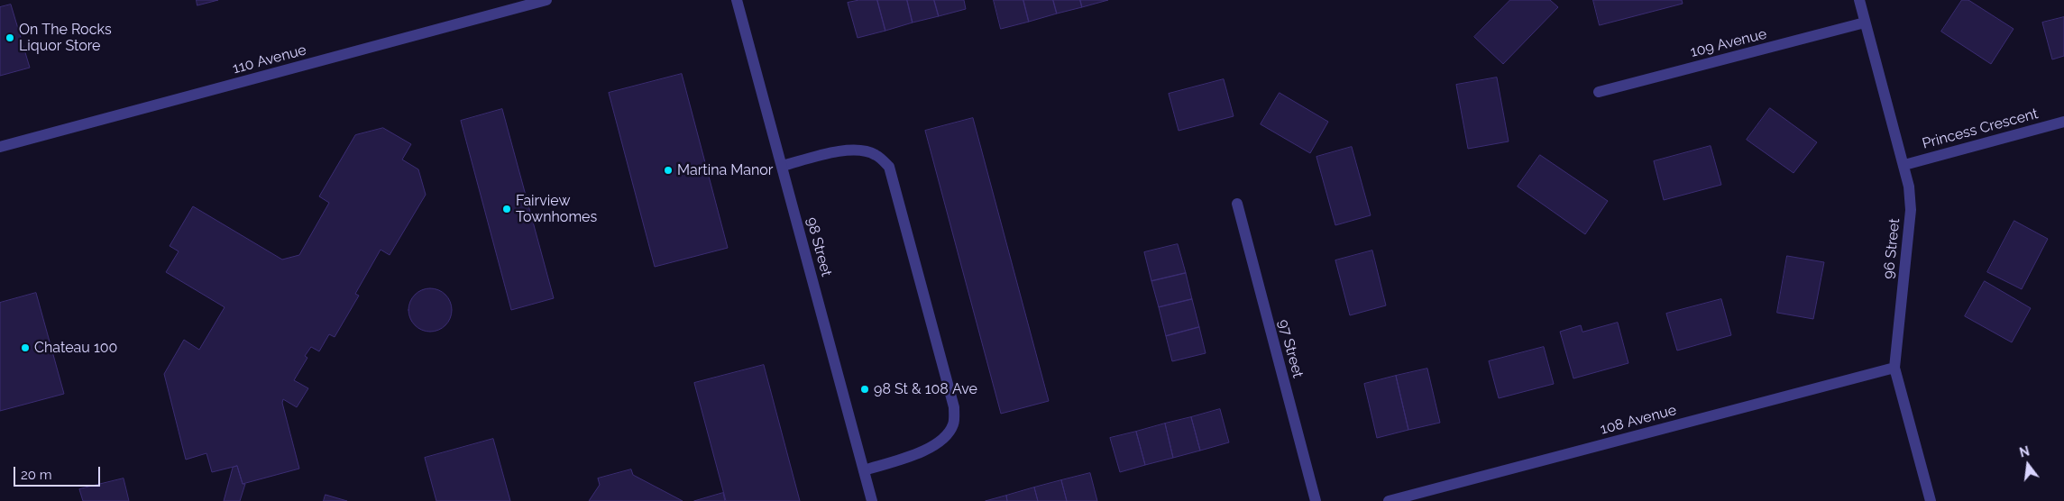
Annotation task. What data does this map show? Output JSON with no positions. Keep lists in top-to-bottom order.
{
  "streets": {
    "street": [
      "109 Avenue",
      "110 Avenue",
      "Princess Crescent",
      "98 Street",
      "96 Street",
      "97 Street",
      "108 Avenue"
    ]
  },
  "crossings": [
    ["109 Avenue", "96 Street"],
    ["Princess Crescent", "96 Street"],
    ["96 Street", "108 Avenue"]
  ],
  "places": [
    "On The Rocks Liquor Store",
    "Martina Manor",
    "Fairview Townhomes",
    "Chateau 100",
    "98 St & 108 Ave"
  ],
  "scale_bar": "20 m",
  "north": "top"
}
